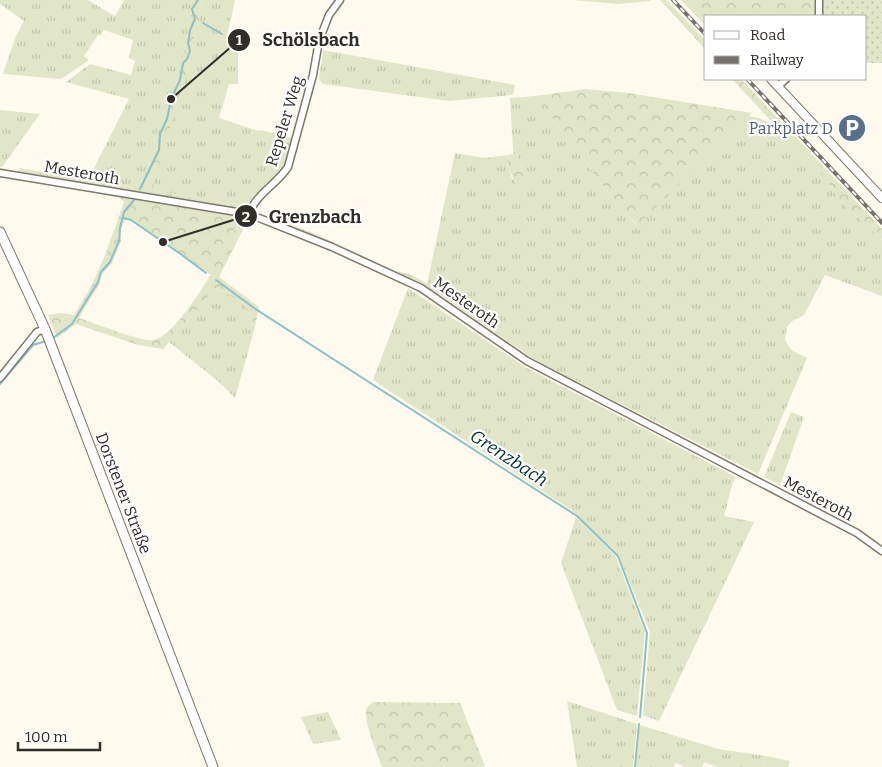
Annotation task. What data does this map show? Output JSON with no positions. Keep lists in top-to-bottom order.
{
  "streets": {
    "main road": ["Dorstener Straße"],
    "street": ["Repeler Weg", "Mesteroth"]
  },
  "crossings": [
    ["Repeler Weg", "Mesteroth"]
  ],
  "water": ["Grenzbach"],
  "places": {
    "other": ["Schölsbach", "Grenzbach"],
    "parking": ["Parkplatz D"]
  },
  "legend": ["Road", "Railway"],
  "scale_bar": "100 m"
}
